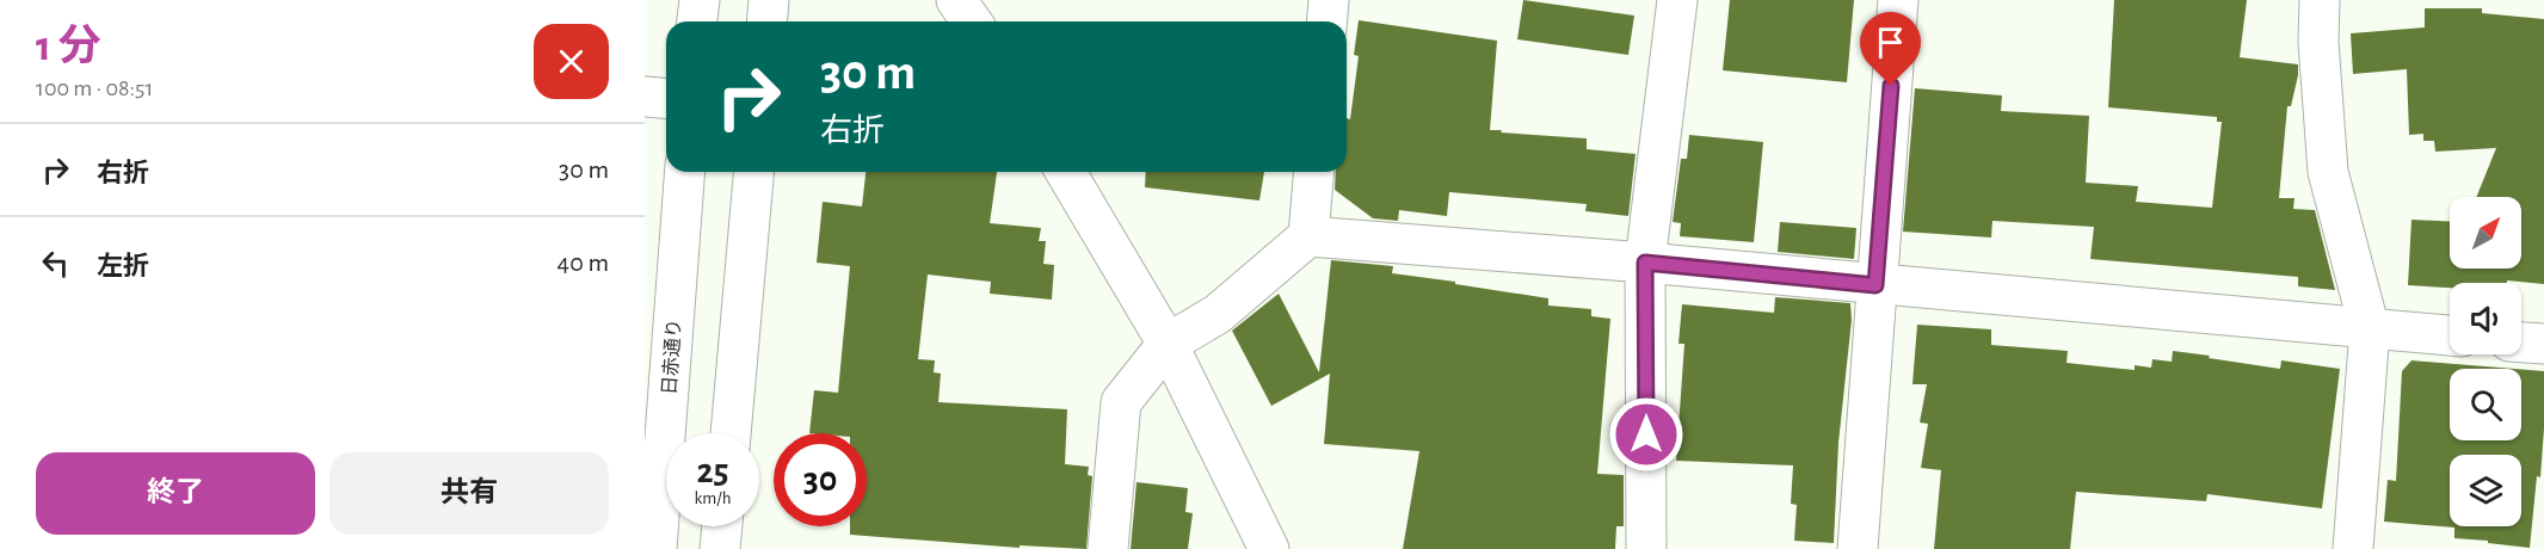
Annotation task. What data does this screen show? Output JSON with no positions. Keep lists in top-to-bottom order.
{
  "streets": {
    "street": ["日赤通り"]
  },
  "north": "top right",
  "page": {
    "heading": ["1 分", "100 m · 08:51"],
    "turn": ["30 m", "右折"],
    "list": [
      {
        "name": "右折",
        "value": "30 m"
      },
      {
        "name": "左折",
        "value": "40 m"
      }
    ],
    "speed": "25 km/h",
    "limit": "30",
    "buttons": ["終了", "共有"]
  }
}
